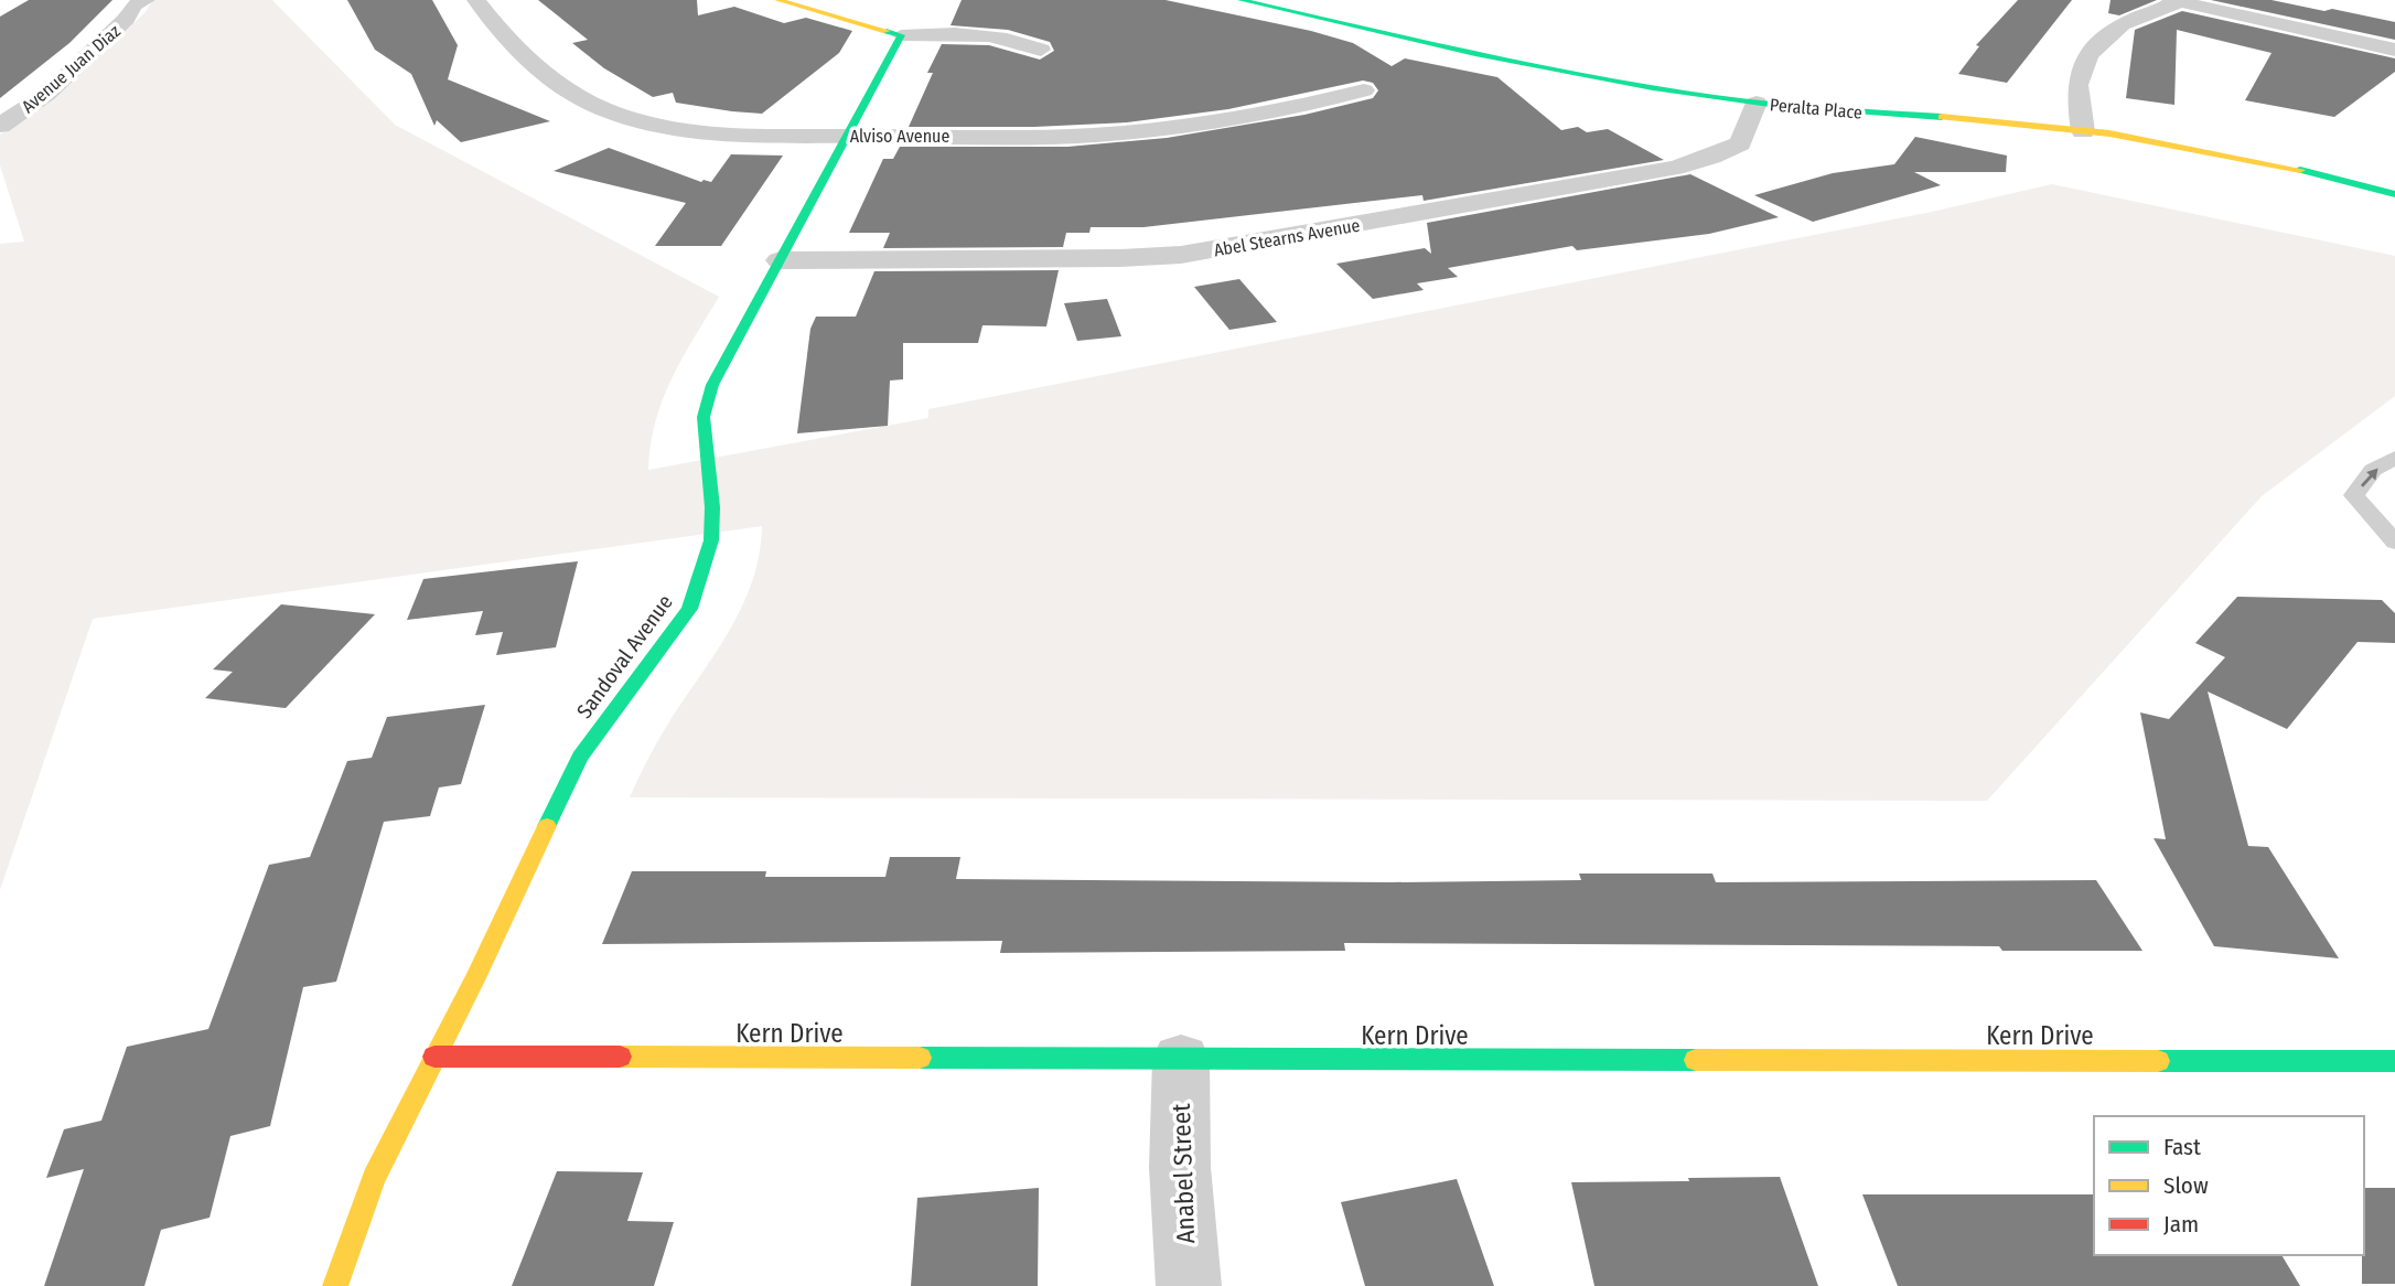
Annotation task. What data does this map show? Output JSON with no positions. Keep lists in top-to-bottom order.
{
  "streets": {
    "street": [
      "Avenue Juan Diaz",
      "Peralta Place",
      "Alviso Avenue",
      "Abel Stearns Avenue",
      "Sandoval Avenue",
      "Kern Drive",
      "Anabel Street"
    ]
  },
  "crossings": [
    ["Peralta Place", "Abel Stearns Avenue"],
    ["Alviso Avenue", "Sandoval Avenue"],
    ["Abel Stearns Avenue", "Sandoval Avenue"],
    ["Sandoval Avenue", "Kern Drive"],
    ["Kern Drive", "Anabel Street"]
  ],
  "legend": ["Fast", "Slow", "Jam"]
}
